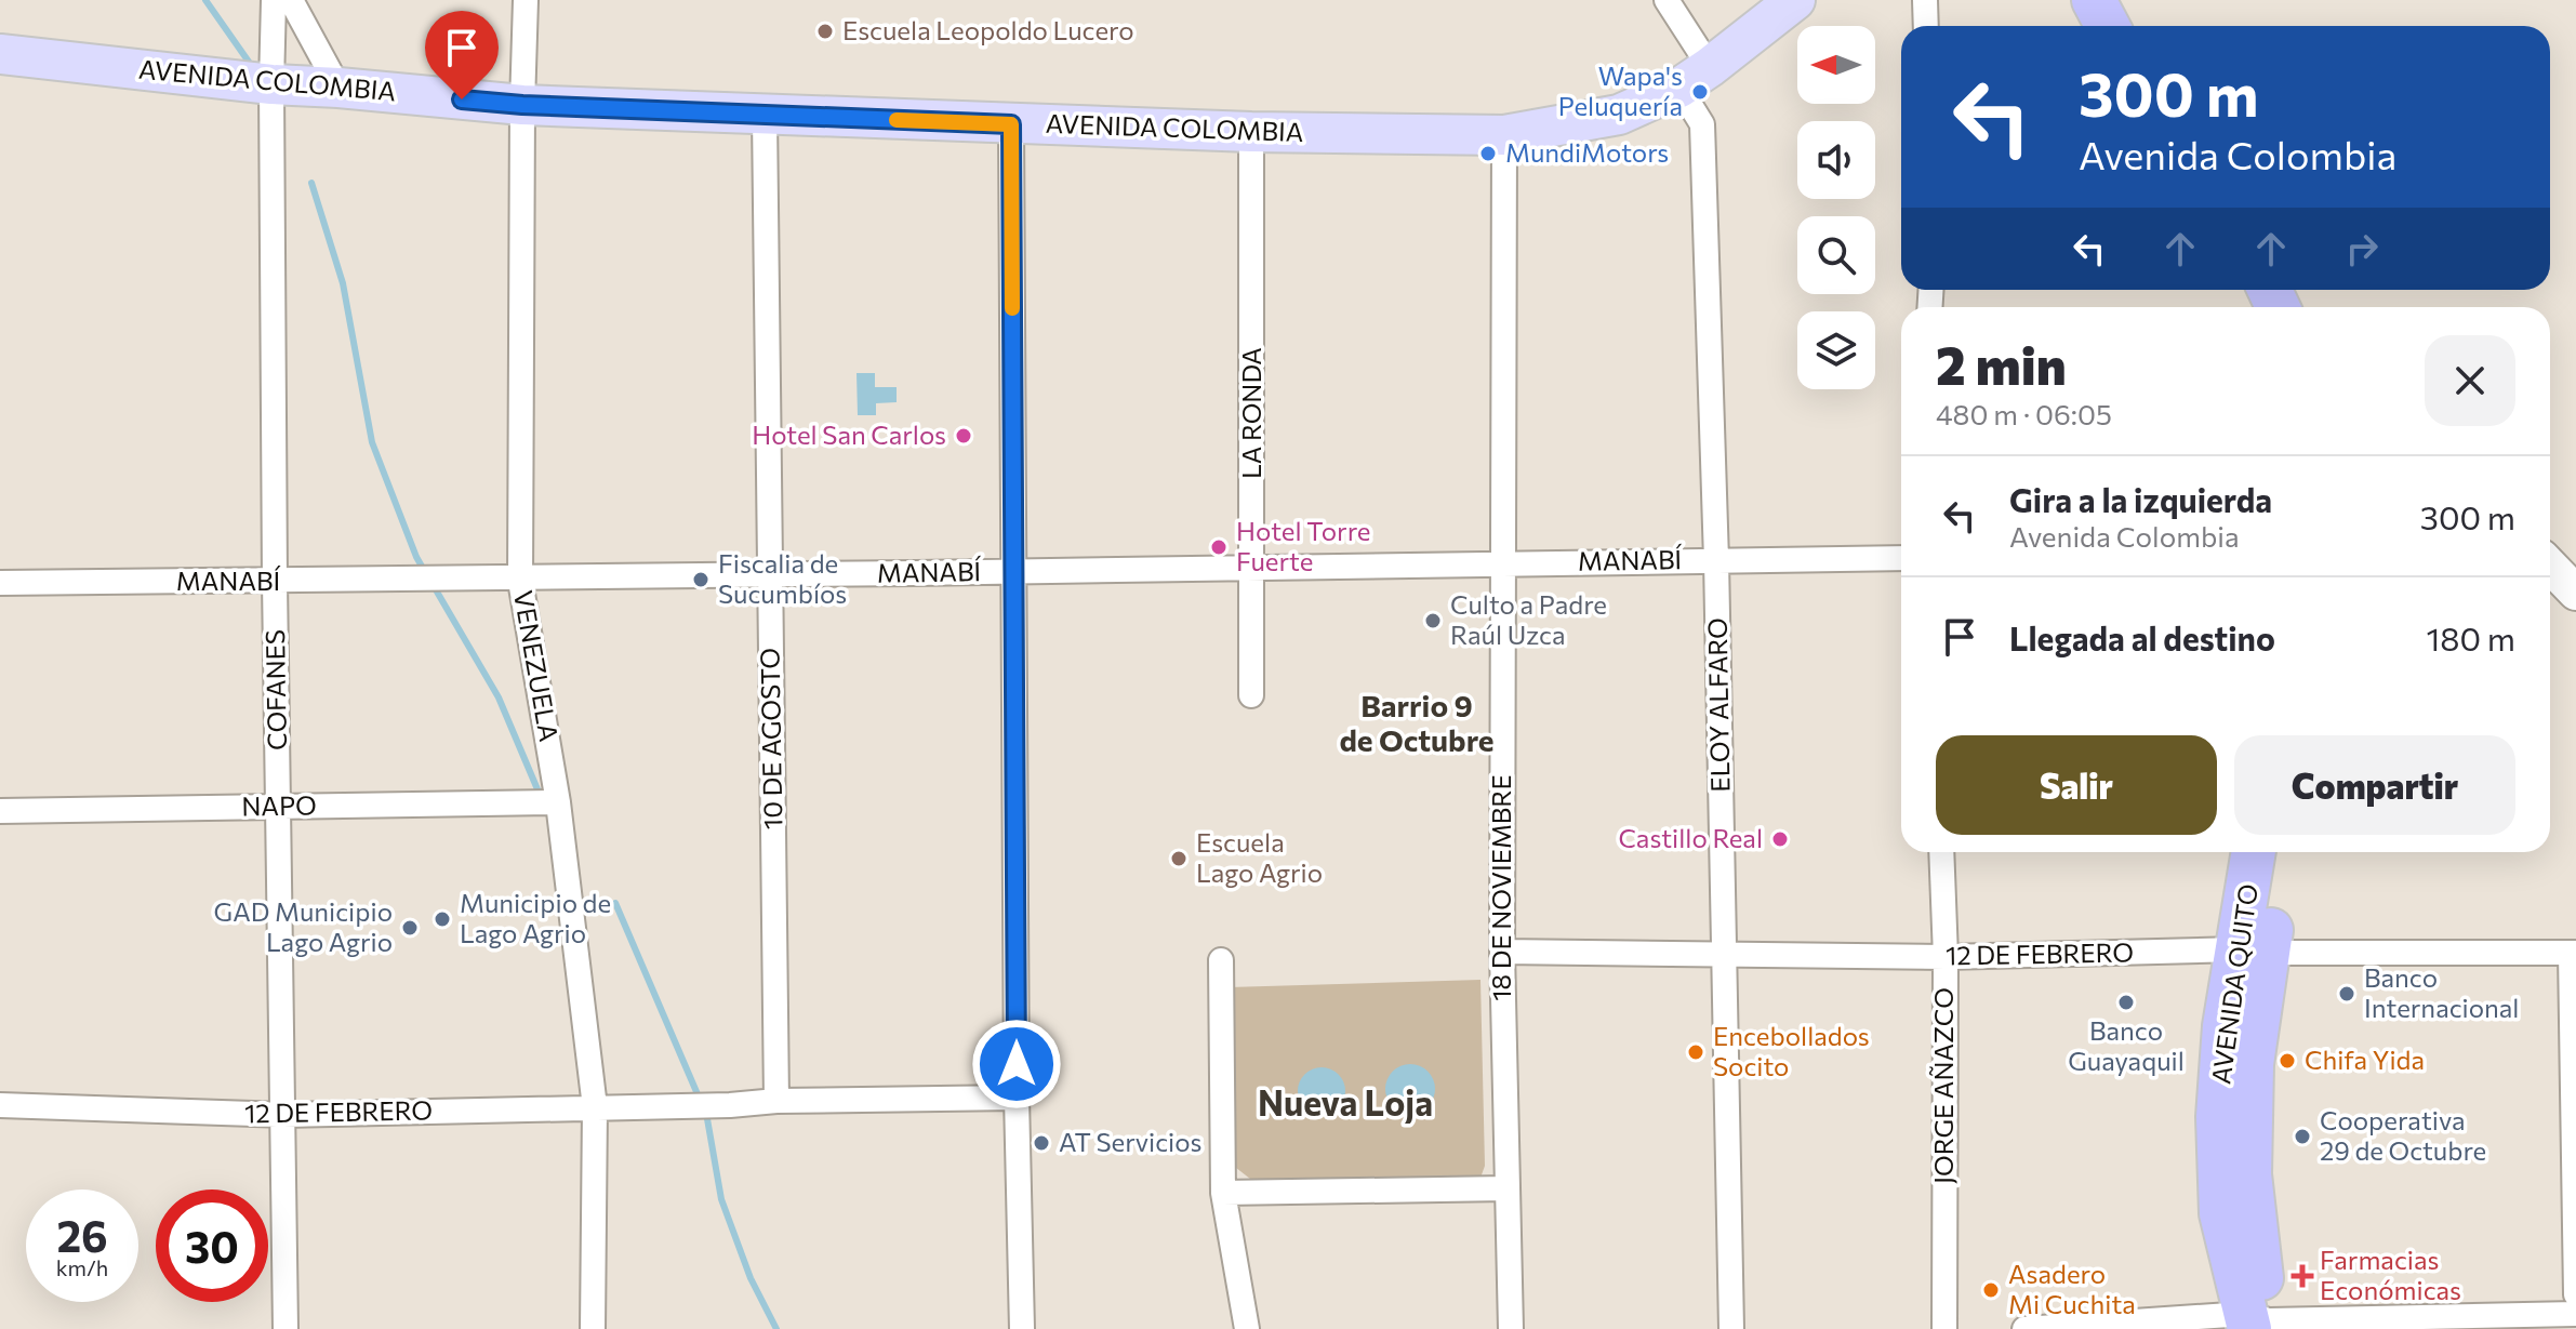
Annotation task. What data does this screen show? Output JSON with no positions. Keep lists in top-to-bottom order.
{
  "streets": {
    "highway": ["AVENIDA QUITO"],
    "main road": ["AVENIDA COLOMBIA"],
    "street": [
      "LA RONDA",
      "MANABÍ",
      "VENEZUELA",
      "COFANES",
      "ELOY ALFARO",
      "10 DE AGOSTO",
      "NAPO",
      "18 DE NOVIEMBRE",
      "12 DE FEBRERO",
      "JORGE AÑAZCO"
    ]
  },
  "crossings": [
    ["AVENIDA COLOMBIA", "LA RONDA"],
    ["AVENIDA COLOMBIA", "VENEZUELA"],
    ["AVENIDA COLOMBIA", "COFANES"],
    ["AVENIDA COLOMBIA", "ELOY ALFARO"],
    ["AVENIDA COLOMBIA", "10 DE AGOSTO"],
    ["AVENIDA COLOMBIA", "18 DE NOVIEMBRE"],
    ["LA RONDA", "MANABÍ"],
    ["MANABÍ", "VENEZUELA"],
    ["MANABÍ", "COFANES"],
    ["MANABÍ", "ELOY ALFARO"],
    ["MANABÍ", "10 DE AGOSTO"],
    ["MANABÍ", "18 DE NOVIEMBRE"],
    ["VENEZUELA", "NAPO"],
    ["VENEZUELA", "12 DE FEBRERO"],
    ["COFANES", "NAPO"],
    ["COFANES", "12 DE FEBRERO"],
    ["ELOY ALFARO", "12 DE FEBRERO"],
    ["10 DE AGOSTO", "12 DE FEBRERO"],
    ["18 DE NOVIEMBRE", "12 DE FEBRERO"],
    ["12 DE FEBRERO", "AVENIDA QUITO"],
    ["12 DE FEBRERO", "JORGE AÑAZCO"]
  ],
  "districts": ["Barrio 9 de Octubre", "Nueva Loja"],
  "places": {
    "other": [
      "Escuela Leopoldo Lucero",
      "Wapa's Peluquería",
      "MundiMotors",
      "Hotel San Carlos",
      "Hotel Torre Fuerte",
      "Fiscalia de Sucumbíos",
      "Culto a Padre Raúl Uzca",
      "Castillo Real",
      "Escuela Lago Agrio",
      "Municipio de Lago Agrio",
      "GAD Municipio Lago Agrio",
      "Banco Internacional",
      "Banco Guayaquil",
      "Encebollados Socito",
      "Chifa Yida",
      "Cooperativa 29 de Octubre",
      "AT Servicios",
      "Asadero Mi Cuchita"
    ],
    "health": ["Farmacias Económicas"]
  },
  "north": "left",
  "page": {
    "turn": ["300 m", "Avenida Colombia"],
    "heading": ["2 min", "480 m · 06:05"],
    "list": [
      {
        "name": "Gira a la izquierda",
        "note": "Avenida Colombia",
        "value": "300 m"
      },
      {
        "name": "Llegada al destino",
        "value": "180 m"
      }
    ],
    "buttons": ["Salir", "Compartir"],
    "speed": "26 km/h",
    "limit": "30"
  }
}
